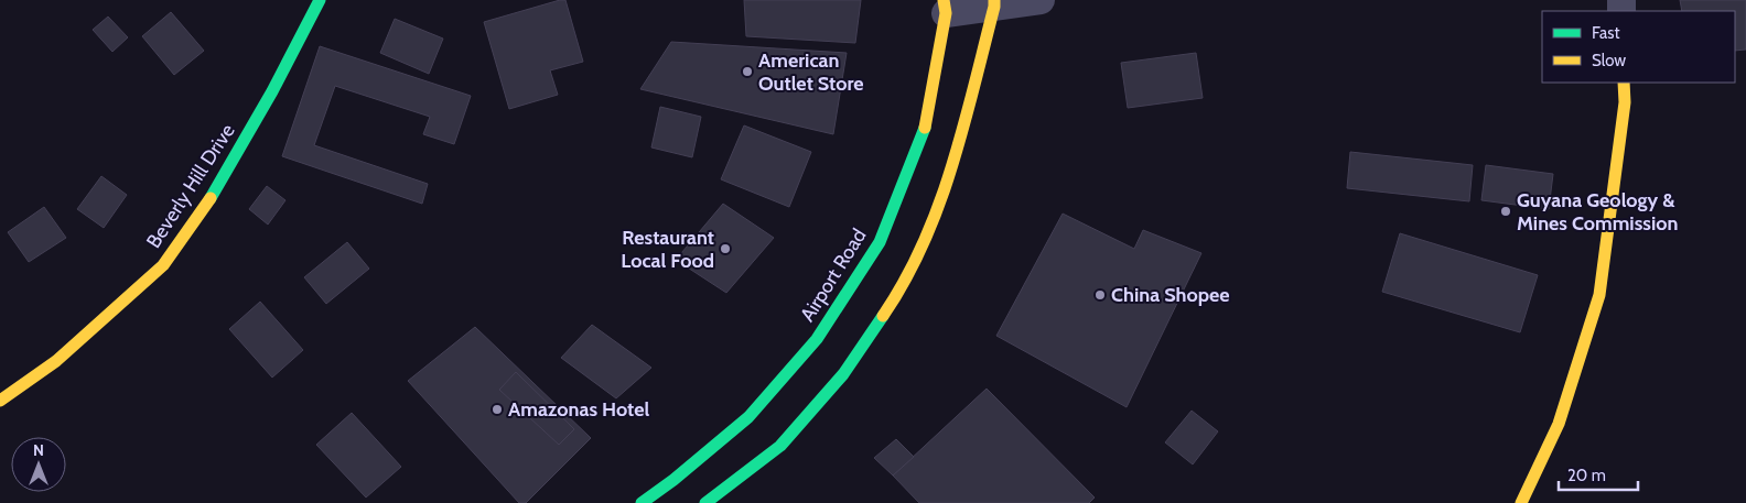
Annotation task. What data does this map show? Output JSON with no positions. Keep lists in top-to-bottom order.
{
  "streets": {
    "street": ["Beverly Hill Drive", "Airport Road"]
  },
  "places": [
    "American Outlet Store",
    "Guyana Geology & Mines Commission",
    "Restaurant Local Food",
    "China Shopee",
    "Amazonas Hotel"
  ],
  "legend": ["Fast", "Slow"],
  "scale_bar": "20 m",
  "north": "top"
}
